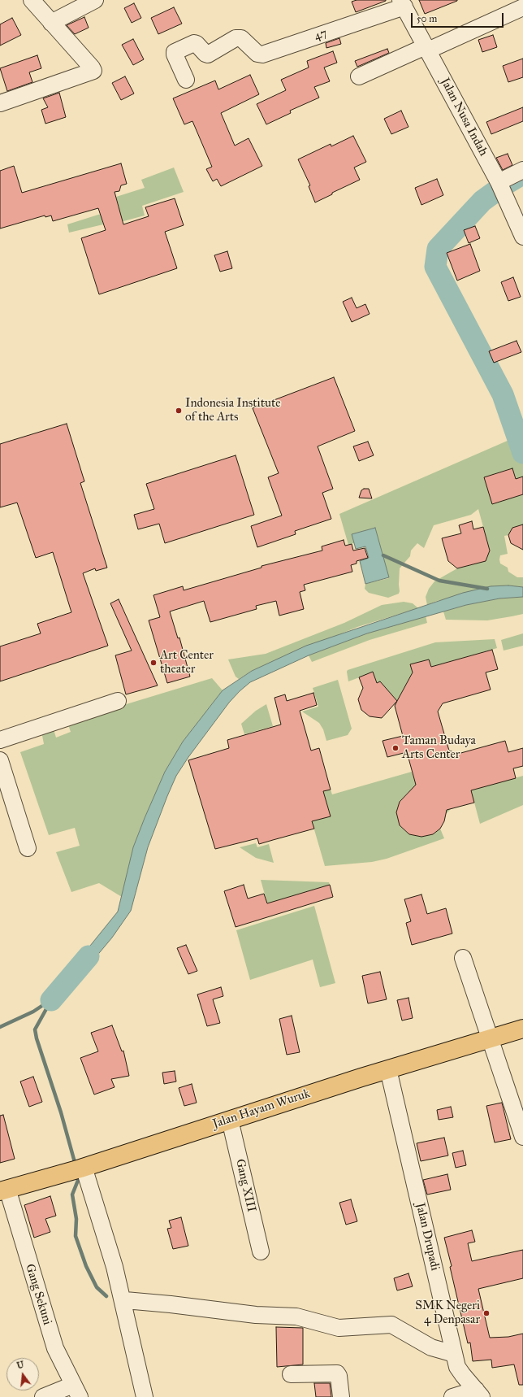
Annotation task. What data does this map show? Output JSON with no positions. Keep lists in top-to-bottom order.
{
  "streets": {
    "main road": ["Jalan Hayam Wuruk"],
    "street": [
      "47",
      "Jalan Nusa Indah",
      "Gang XIII",
      "Jalan Drupadi",
      "Gang Sekuni"
    ]
  },
  "crossings": [
    ["47", "Jalan Nusa Indah"],
    ["Jalan Hayam Wuruk", "Gang XIII"],
    ["Jalan Hayam Wuruk", "Jalan Drupadi"],
    ["Jalan Hayam Wuruk", "Gang Sekuni"]
  ],
  "places": [
    "Indonesia Institute of the Arts",
    "Art Center theater",
    "Taman Budaya Arts Center",
    "SMK Negeri 4 Denpasar"
  ],
  "scale_bar": "50 m",
  "north": "top"
}
